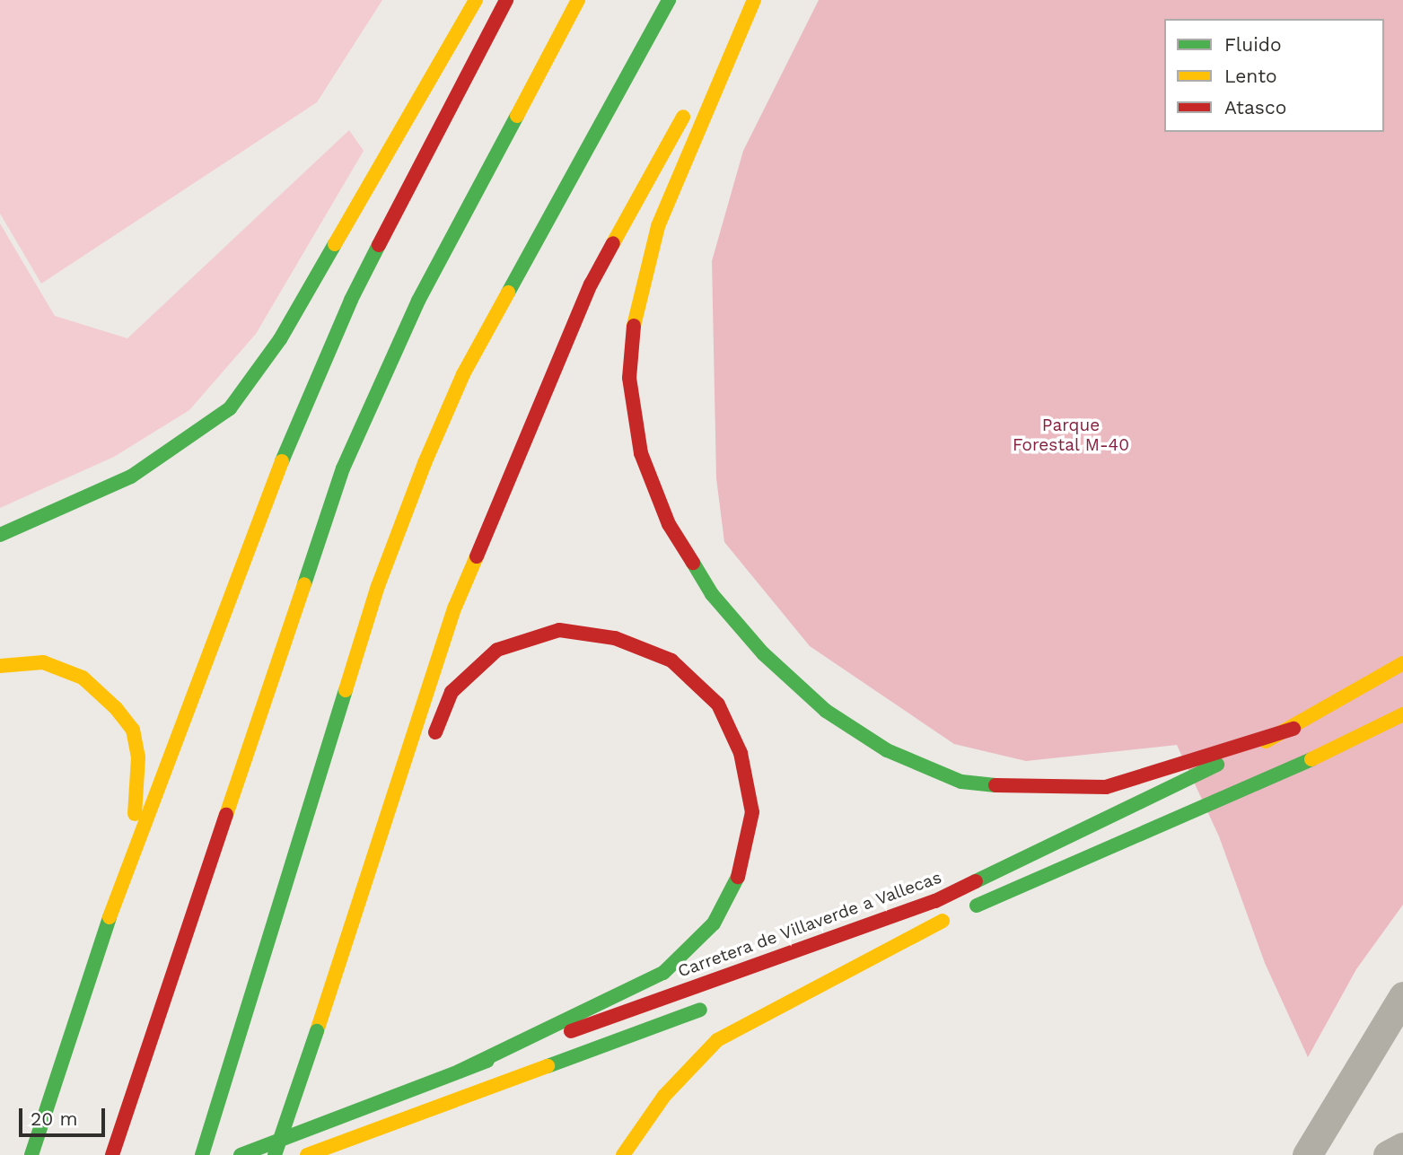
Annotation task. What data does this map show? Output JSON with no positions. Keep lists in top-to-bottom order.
{
  "streets": {
    "main road": ["Carretera de Villaverde a Vallecas"]
  },
  "parks": ["Parque Forestal M-40"],
  "legend": ["Fluido", "Lento", "Atasco"],
  "scale_bar": "20 m"
}
